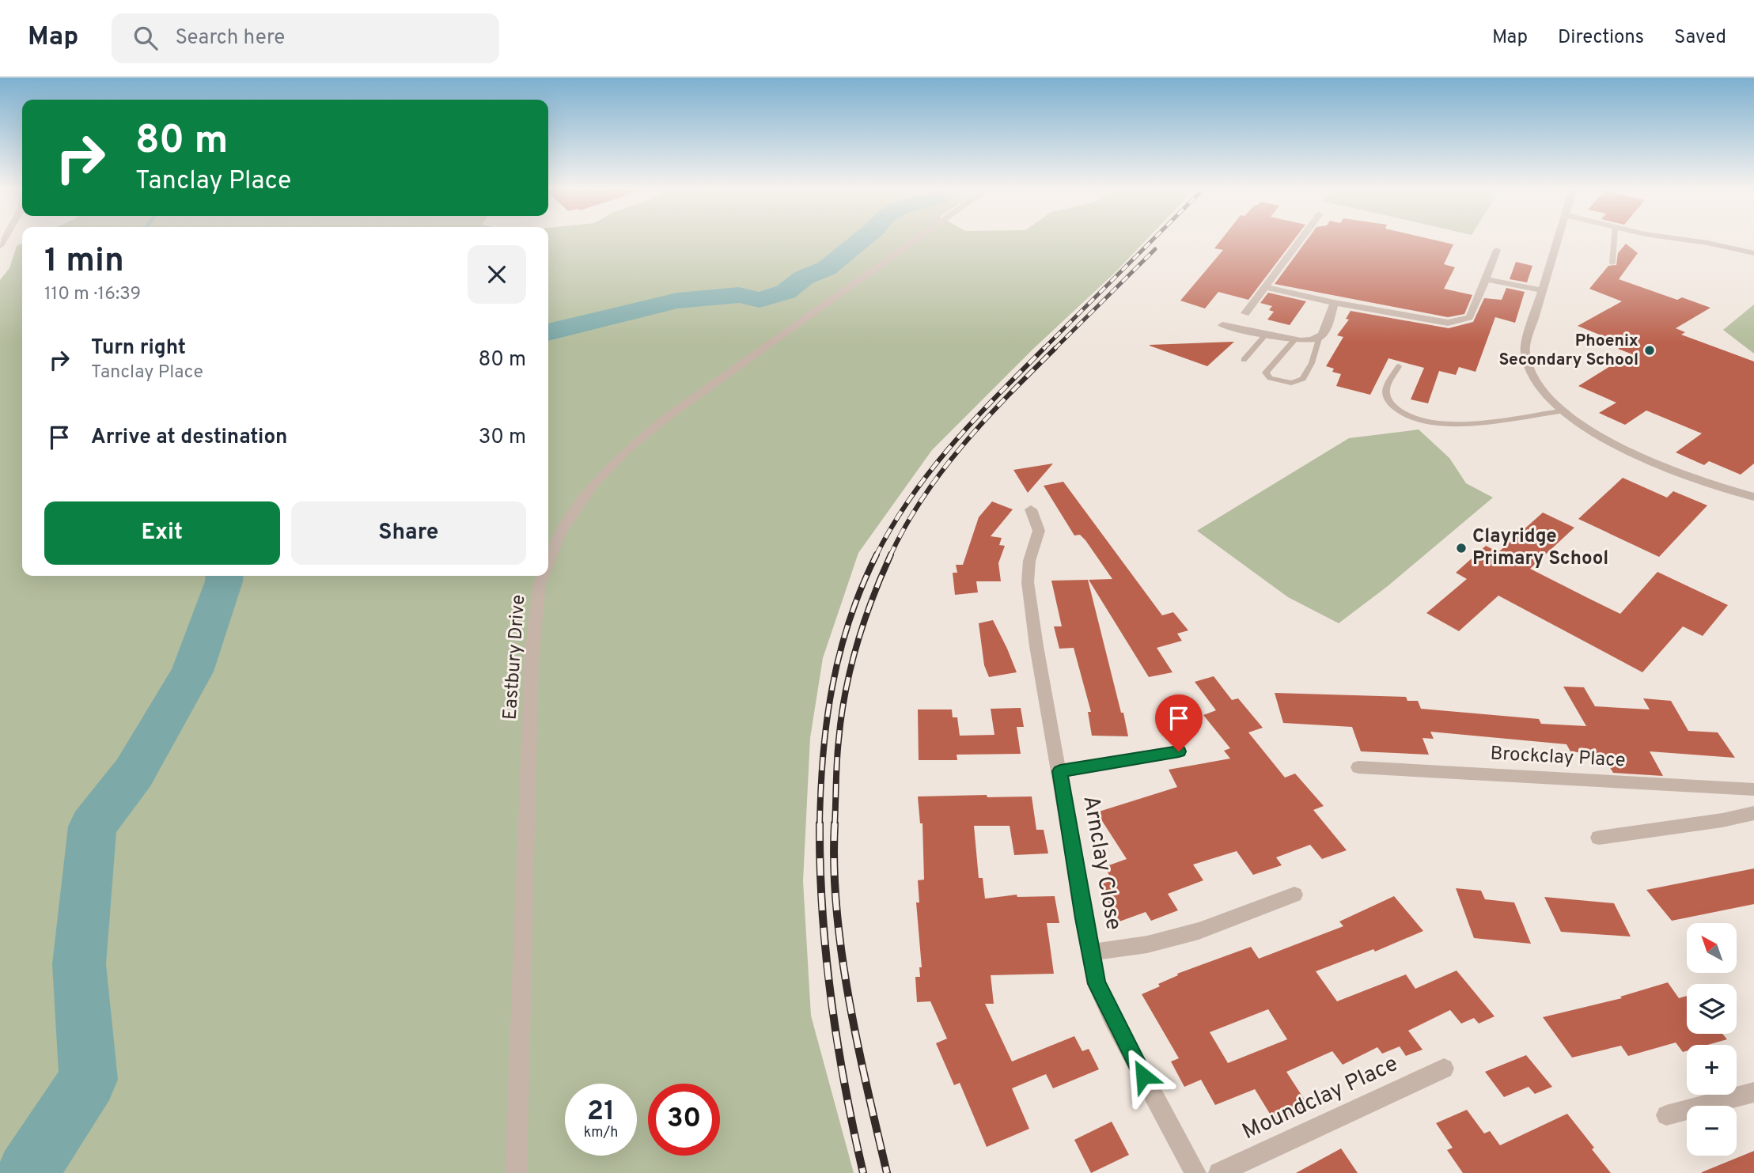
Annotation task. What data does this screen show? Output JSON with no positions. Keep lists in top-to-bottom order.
{
  "streets": {
    "street": [
      "Eastbury Drive",
      "Brockclay Place",
      "Arnclay Close",
      "Moundclay Place"
    ]
  },
  "places": ["Phoenix Secondary School", "Clayridge Primary School"],
  "north": "top left",
  "page": {
    "header": "Map",
    "search": "Search here",
    "nav": ["Map", "Directions", "Saved"],
    "turn": ["80 m", "Tanclay Place"],
    "heading": ["1 min", "110 m · 16:39"],
    "list": [
      {
        "name": "Turn right",
        "note": "Tanclay Place",
        "value": "80 m"
      },
      {
        "name": "Arrive at destination",
        "value": "30 m"
      }
    ],
    "buttons": ["Exit", "Share"],
    "map_buttons": ["+", "−"],
    "speed": "21 km/h",
    "limit": "30"
  }
}
